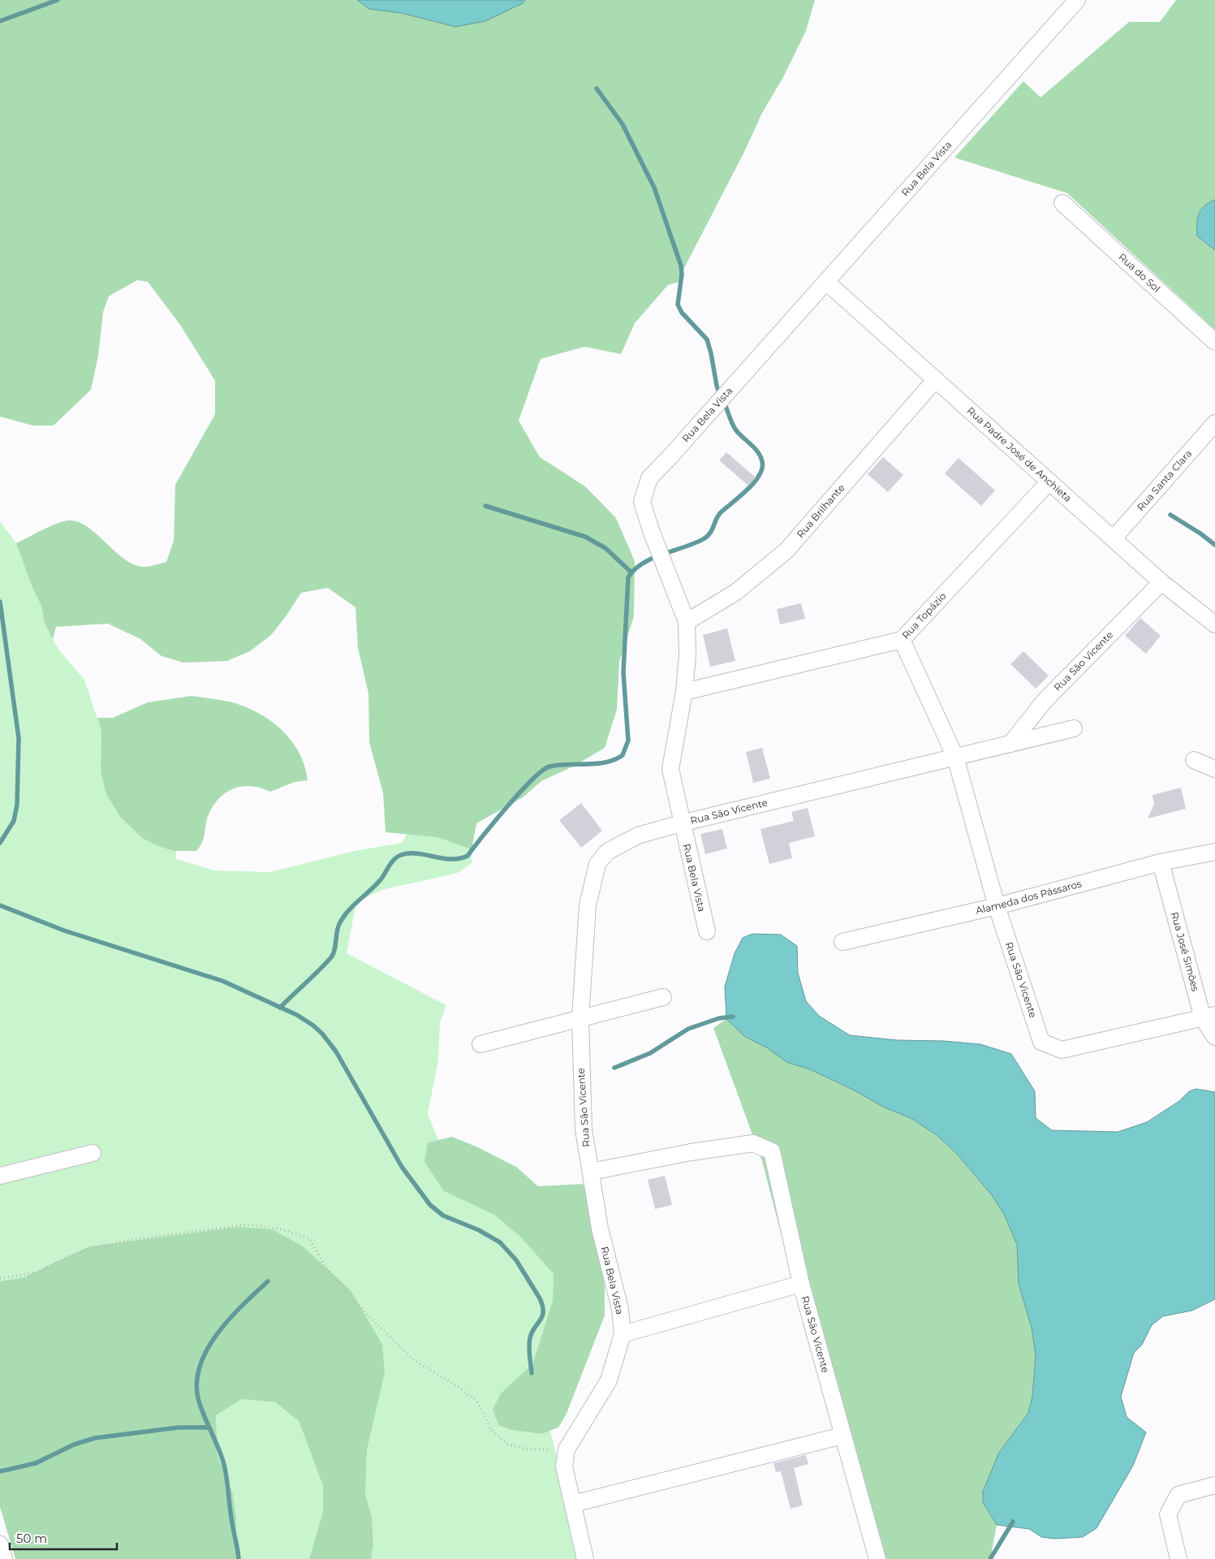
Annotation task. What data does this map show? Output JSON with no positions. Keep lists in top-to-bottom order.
{
  "streets": {
    "street": [
      "Rua Bela Vista",
      "Rua do Sol",
      "Rua Padre José de Anchieta",
      "Rua Santa Clara",
      "Rua Brilhante",
      "Rua Topázio",
      "Rua São Vicente",
      "Alameda dos Pássaros",
      "Rua José Simões"
    ]
  },
  "crossings": [
    ["Rua Bela Vista", "Rua Padre José de Anchieta"],
    ["Rua Bela Vista", "Rua Brilhante"],
    ["Rua Bela Vista", "Rua Topázio"],
    ["Rua Bela Vista", "Rua São Vicente"],
    ["Rua Padre José de Anchieta", "Rua Santa Clara"],
    ["Rua Padre José de Anchieta", "Rua Brilhante"],
    ["Rua Padre José de Anchieta", "Rua Topázio"],
    ["Rua Padre José de Anchieta", "Rua São Vicente"],
    ["Rua Topázio", "Rua São Vicente"],
    ["Rua São Vicente", "Alameda dos Pássaros"],
    ["Rua São Vicente", "Rua José Simões"],
    ["Alameda dos Pássaros", "Rua José Simões"]
  ],
  "scale_bar": "50 m"
}
